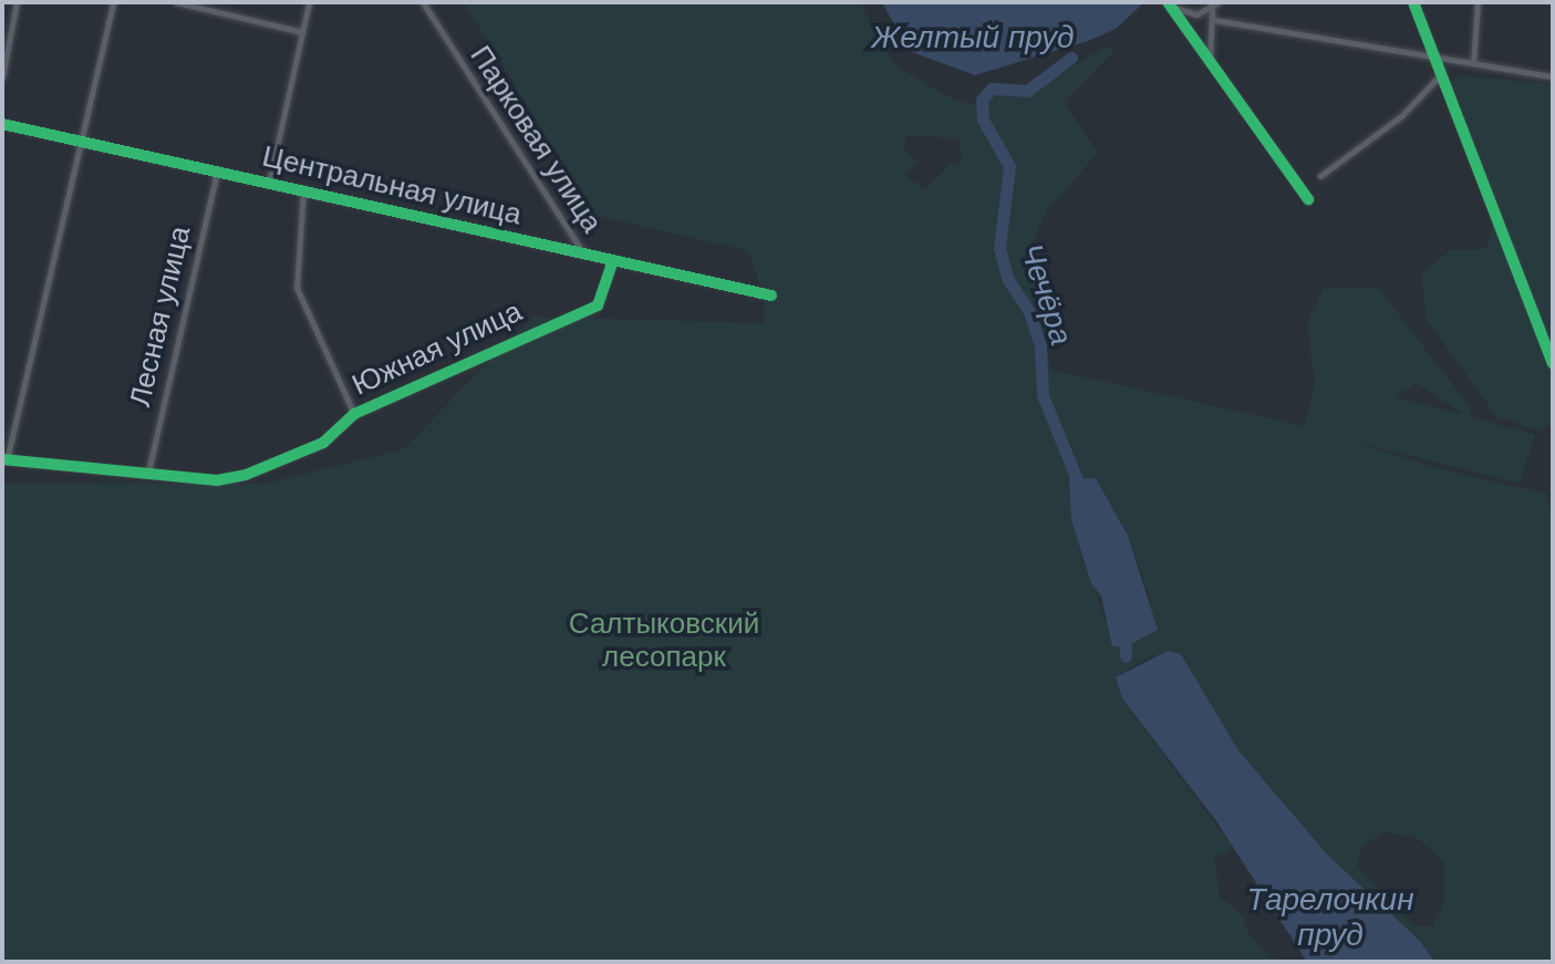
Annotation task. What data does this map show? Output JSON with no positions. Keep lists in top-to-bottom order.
{
  "streets": {
    "street": [
      "Парковая улица",
      "Центральная улица",
      "Лесная улица",
      "Южная улица"
    ]
  },
  "crossings": [
    ["Парковая улица", "Центральная улица"],
    ["Центральная улица", "Лесная улица"],
    ["Центральная улица", "Южная улица"],
    ["Лесная улица", "Южная улица"]
  ],
  "water": ["Желтый пруд", "Чечёра", "Тарелочкин пруд"],
  "parks": ["Салтыковский лесопарк"]
}
